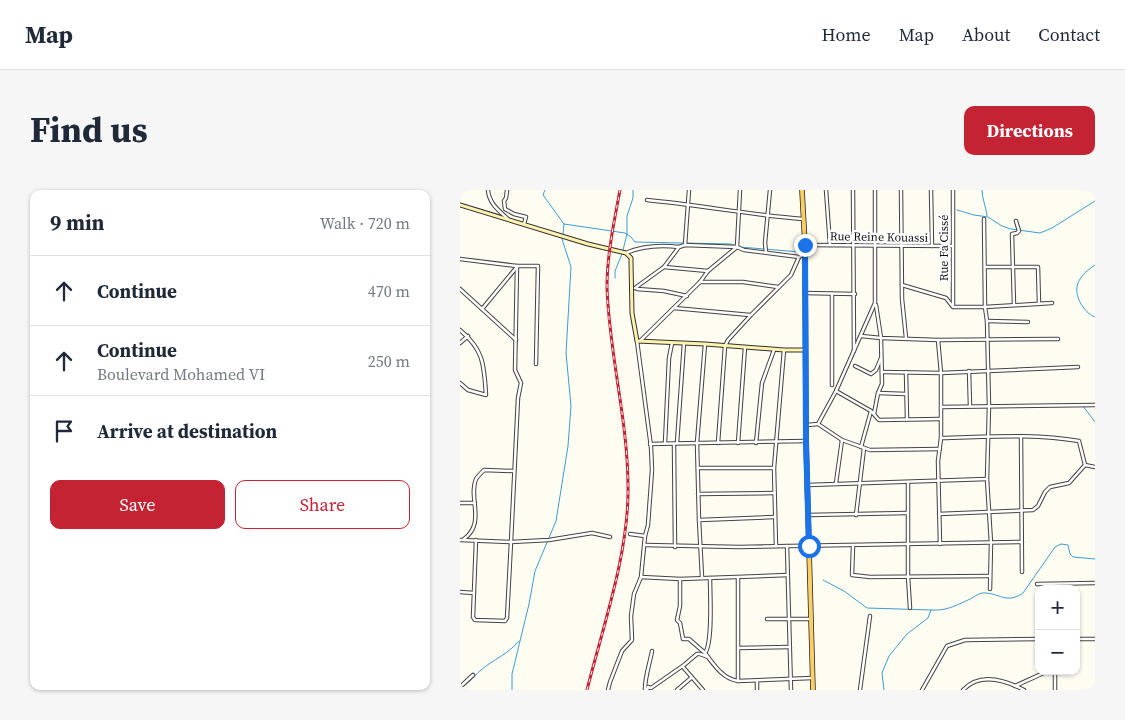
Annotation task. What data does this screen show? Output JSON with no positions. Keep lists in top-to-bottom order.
{
  "streets": {
    "street": ["Rue Reine Kouassi", "Rue Fa Cissé"]
  },
  "crossings": [
    ["Rue Reine Kouassi", "Rue Fa Cissé"]
  ],
  "page": {
    "header": "Map",
    "nav": [
      "Home",
      "Map",
      "About",
      "Contact"
    ],
    "title": "Find us",
    "buttons": [
      "Directions",
      ["Save", "Share"]
    ],
    "heading": ["9 min", "Walk · 720 m"],
    "list": [
      ["Continue", "470 m"],
      ["Continue", "Boulevard Mohamed VI", "250 m"],
      "Arrive at destination"
    ],
    "map_buttons": ["+", "−"]
  }
}
